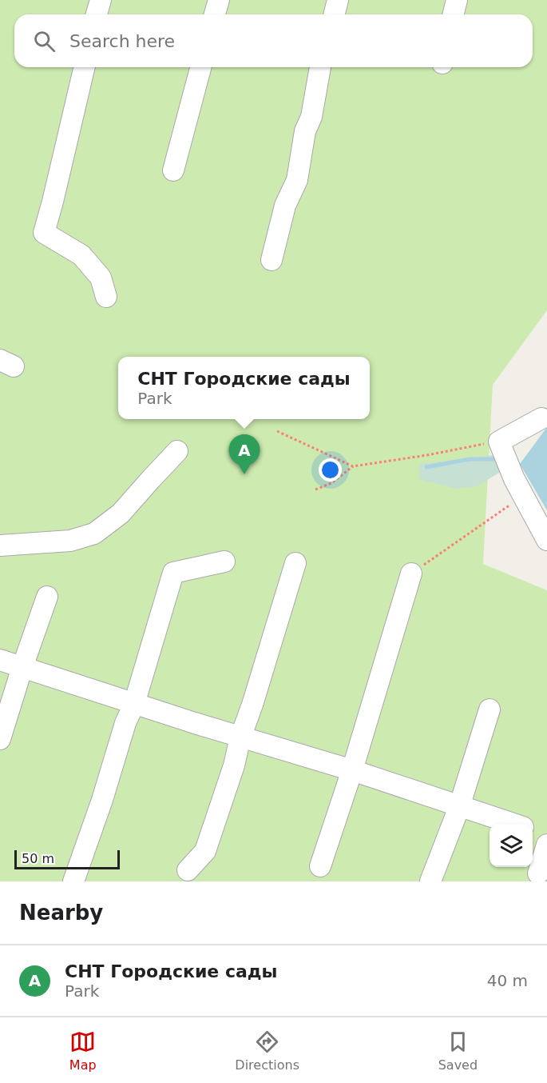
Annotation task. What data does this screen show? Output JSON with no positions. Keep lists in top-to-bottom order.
{
  "scale_bar": "50 m",
  "page": {
    "search": "Search here",
    "popup": ["СНТ Городские сады", "Park"],
    "pins": "A",
    "scale": "50 m",
    "heading": "Nearby",
    "list": [
      {
        "mark": "A",
        "name": "СНТ Городские сады",
        "note": "Park",
        "value": "40 m"
      }
    ],
    "nav": ["Map", "Directions", "Saved"]
  }
}
